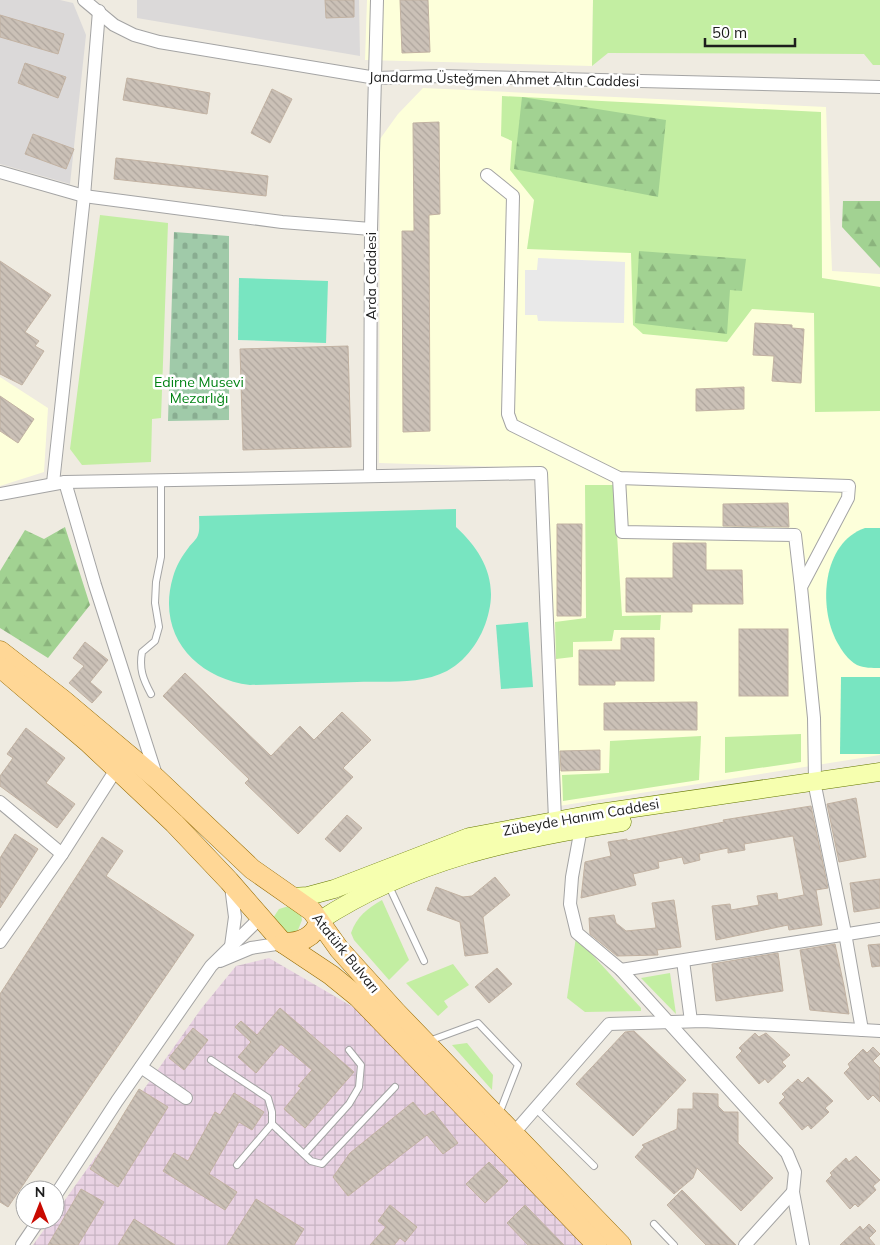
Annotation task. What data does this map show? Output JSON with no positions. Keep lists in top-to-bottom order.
{
  "streets": {
    "main road": ["Zübeyde Hanım Caddesi", "Atatürk Bulvarı"],
    "street": ["Jandarma Üsteğmen Ahmet Altın Caddesi", "Arda Caddesi"]
  },
  "crossings": [
    ["Jandarma Üsteğmen Ahmet Altın Caddesi", "Arda Caddesi"],
    ["Zübeyde Hanım Caddesi", "Atatürk Bulvarı"]
  ],
  "parks": ["Edirne Musevi Mezarlığı"],
  "scale_bar": "50 m",
  "north": "top"
}
